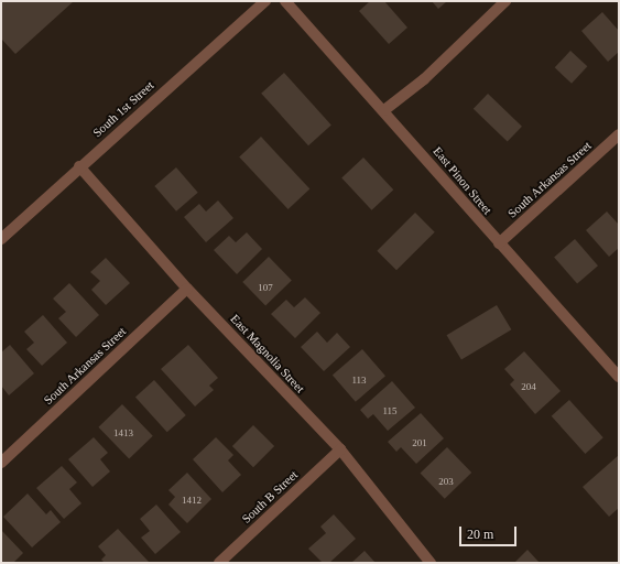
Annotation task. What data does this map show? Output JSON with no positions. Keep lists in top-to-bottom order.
{
  "streets": {
    "street": [
      "South 1st Street",
      "South Arkansas Street",
      "East Pinon Street",
      "East Magnolia Street",
      "South B Street"
    ]
  },
  "crossings": [
    ["South 1st Street", "East Magnolia Street"],
    ["South Arkansas Street", "East Pinon Street"],
    ["South Arkansas Street", "East Magnolia Street"],
    ["East Magnolia Street", "South B Street"]
  ],
  "house_numbers": [
    "107",
    "113",
    "204",
    "115",
    "1413",
    "201",
    "203",
    "1412"
  ],
  "scale_bar": "20 m"
}
